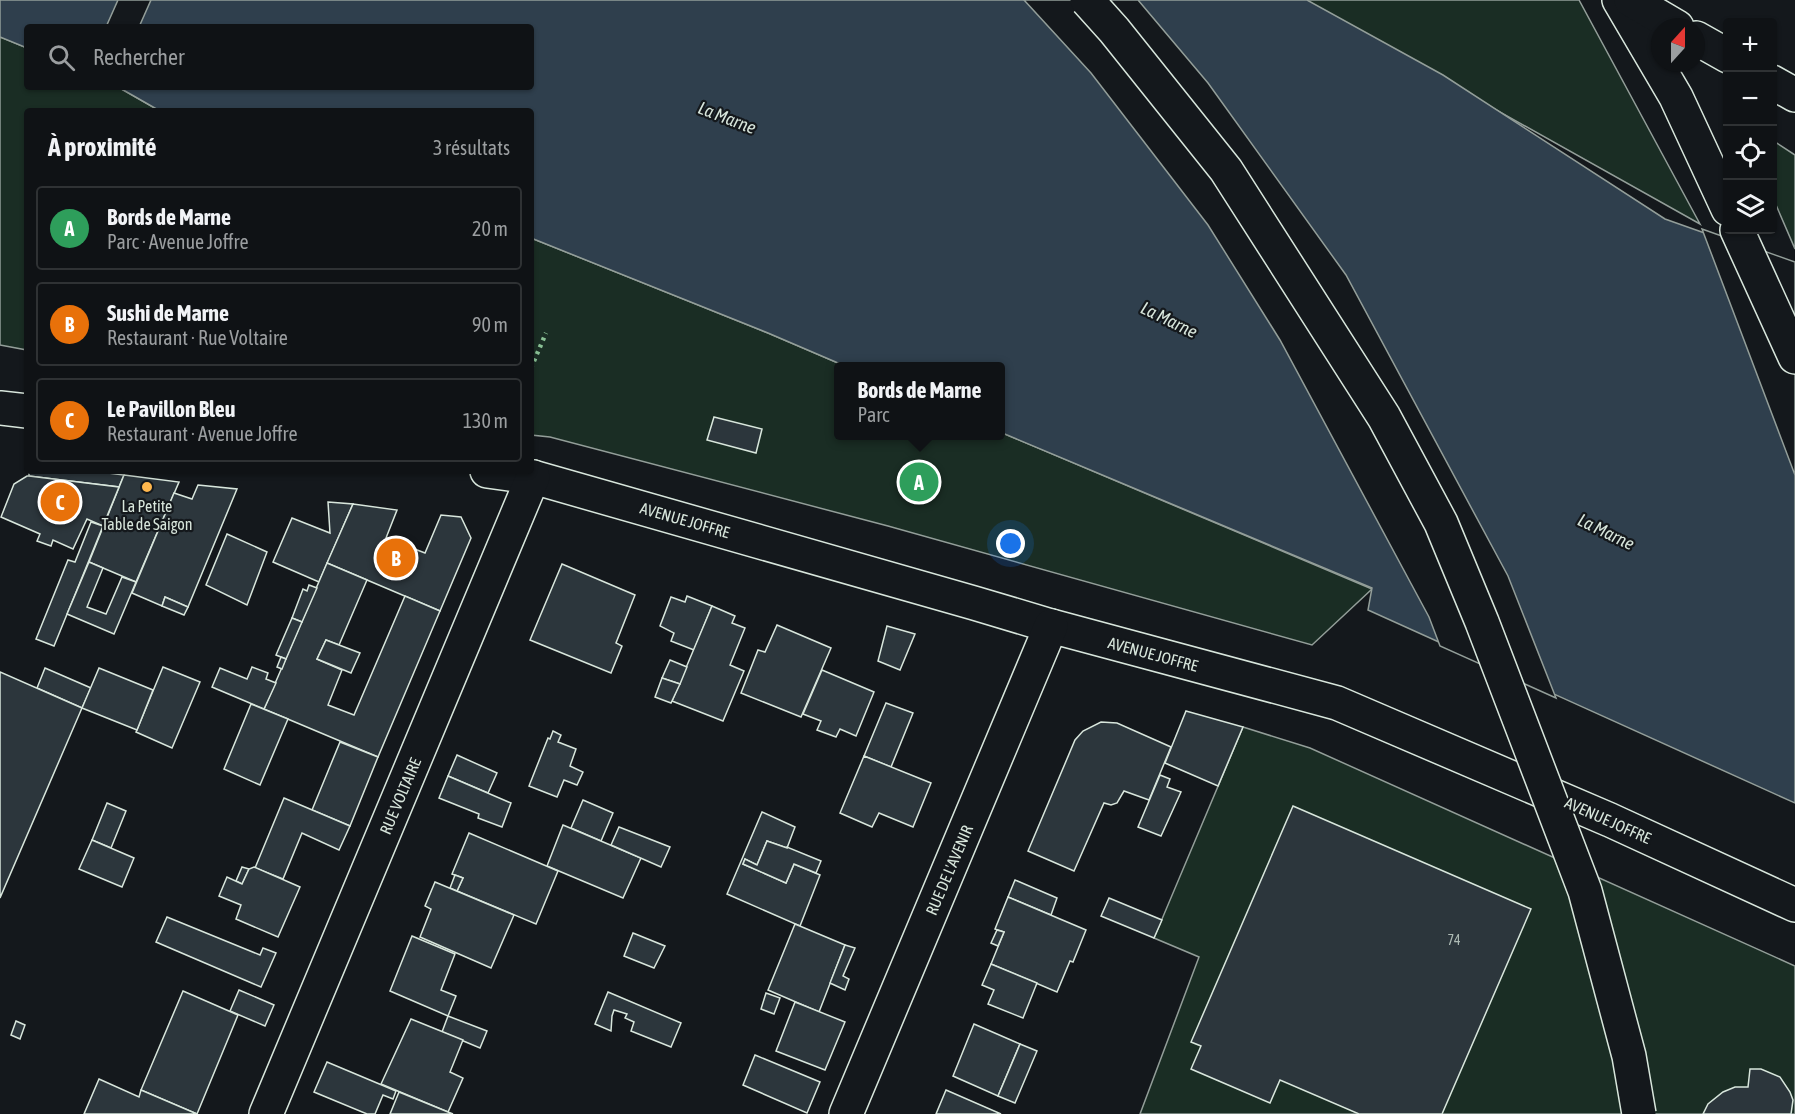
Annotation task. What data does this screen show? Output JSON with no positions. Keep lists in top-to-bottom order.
{
  "streets": {
    "main road": ["AVENUE JOFFRE", "RUE VOLTAIRE", "RUE DE L'AVENIR"]
  },
  "crossings": [
    ["AVENUE JOFFRE", "RUE VOLTAIRE"],
    ["AVENUE JOFFRE", "RUE DE L'AVENIR"]
  ],
  "water": ["La Marne"],
  "places": ["La Petite Table de Saigon"],
  "house_numbers": ["74"],
  "north": "top",
  "page": {
    "map_buttons": ["+", "−"],
    "search": "Rechercher",
    "heading": ["À proximité", "3 résultats"],
    "list": [
      {
        "mark": "A",
        "name": "Bords de Marne",
        "note": "Parc · Avenue Joffre",
        "value": "20 m"
      },
      {
        "mark": "B",
        "name": "Sushi de Marne",
        "note": "Restaurant · Rue Voltaire",
        "value": "90 m"
      },
      {
        "mark": "C",
        "name": "Le Pavillon Bleu",
        "note": "Restaurant · Avenue Joffre",
        "value": "130 m"
      }
    ],
    "popup": ["Bords de Marne", "Parc"],
    "pins": ["A", "C", "B"]
  }
}
